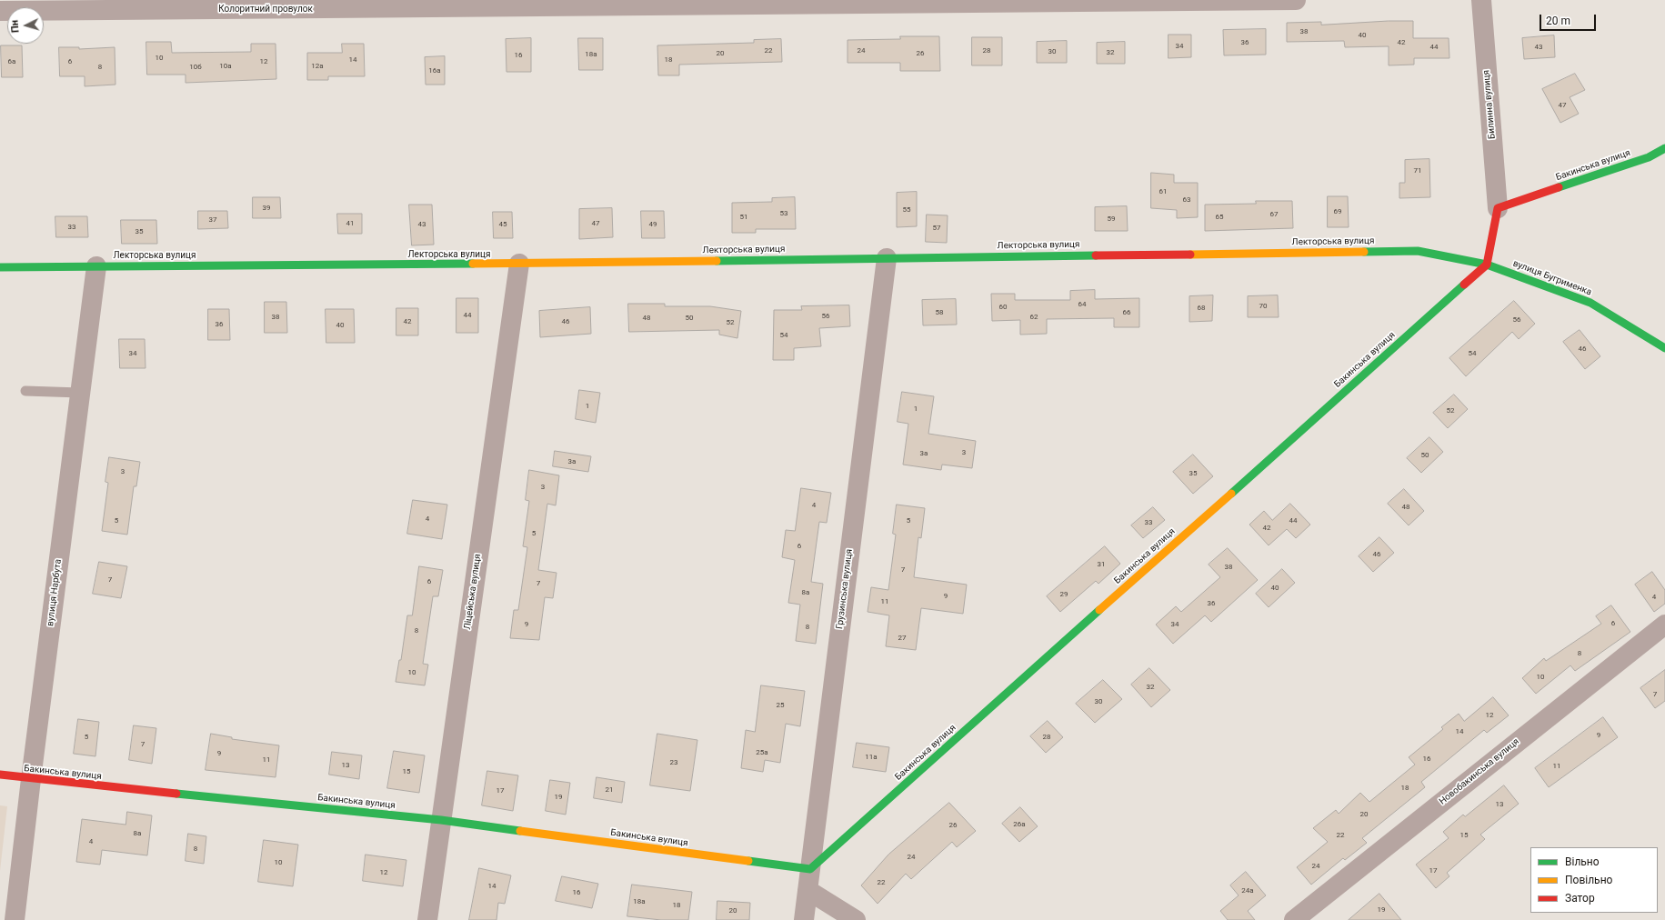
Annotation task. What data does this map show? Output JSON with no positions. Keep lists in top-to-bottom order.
{
  "streets": {
    "street": [
      "Колоритний провулок",
      "Билинна вулиця",
      "Бакинська вулиця",
      "Лекторська вулиця",
      "вулиця Бугрименка",
      "Грузинська вулиця",
      "Ліцейська вулиця",
      "вулиця Нарбута",
      "Новобакинська вулиця"
    ]
  },
  "crossings": [
    ["Билинна вулиця", "Бакинська вулиця"],
    ["Бакинська вулиця", "Лекторська вулиця"],
    ["Бакинська вулиця", "вулиця Бугрименка"],
    ["Бакинська вулиця", "Грузинська вулиця"],
    ["Бакинська вулиця", "Ліцейська вулиця"],
    ["Бакинська вулиця", "вулиця Нарбута"],
    ["Лекторська вулиця", "вулиця Бугрименка"],
    ["Лекторська вулиця", "Грузинська вулиця"],
    ["Лекторська вулиця", "Ліцейська вулиця"],
    ["Лекторська вулиця", "вулиця Нарбута"]
  ],
  "house_numbers": [
    "38",
    "40",
    "36",
    "42",
    "34",
    "44",
    "43",
    "22",
    "24",
    "28",
    "30",
    "32",
    "20",
    "26",
    "18а",
    "16",
    "10",
    "14",
    "18",
    "6а",
    "6",
    "12",
    "10а",
    "12а",
    "8",
    "10б",
    "16а",
    "47",
    "71",
    "61",
    "63",
    "39",
    "55",
    "69",
    "53",
    "67",
    "51",
    "65",
    "59",
    "37",
    "41",
    "47",
    "43",
    "45",
    "49",
    "33",
    "57",
    "35",
    "64",
    "70",
    "60",
    "68",
    "58",
    "66",
    "44",
    "56",
    "38",
    "62",
    "48",
    "50",
    "56",
    "42",
    "46",
    "52",
    "36",
    "40",
    "54",
    "46",
    "34",
    "54",
    "1",
    "1",
    "52",
    "3",
    "3а",
    "50",
    "3а",
    "3",
    "35",
    "3",
    "4",
    "48",
    "4",
    "5",
    "5",
    "44",
    "33",
    "42",
    "5",
    "6",
    "46",
    "31",
    "38",
    "7",
    "7",
    "6",
    "7",
    "40",
    "8а",
    "29",
    "9",
    "4",
    "11",
    "36",
    "6",
    "9",
    "34",
    "8",
    "8",
    "27",
    "8",
    "10",
    "10",
    "32",
    "7",
    "30",
    "25",
    "12",
    "14",
    "9",
    "5",
    "28",
    "7",
    "25а",
    "9",
    "11а",
    "16",
    "11",
    "23",
    "13",
    "11",
    "15",
    "18",
    "21",
    "17",
    "19",
    "13",
    "20",
    "26а",
    "26",
    "8а",
    "22",
    "15",
    "4",
    "8",
    "24",
    "10",
    "24",
    "17",
    "12",
    "22",
    "14",
    "24а",
    "16",
    "18а",
    "18",
    "19",
    "20"
  ],
  "legend": ["Вільно", "Повільно", "Затор"],
  "scale_bar": "20 m",
  "north": "left"
}
